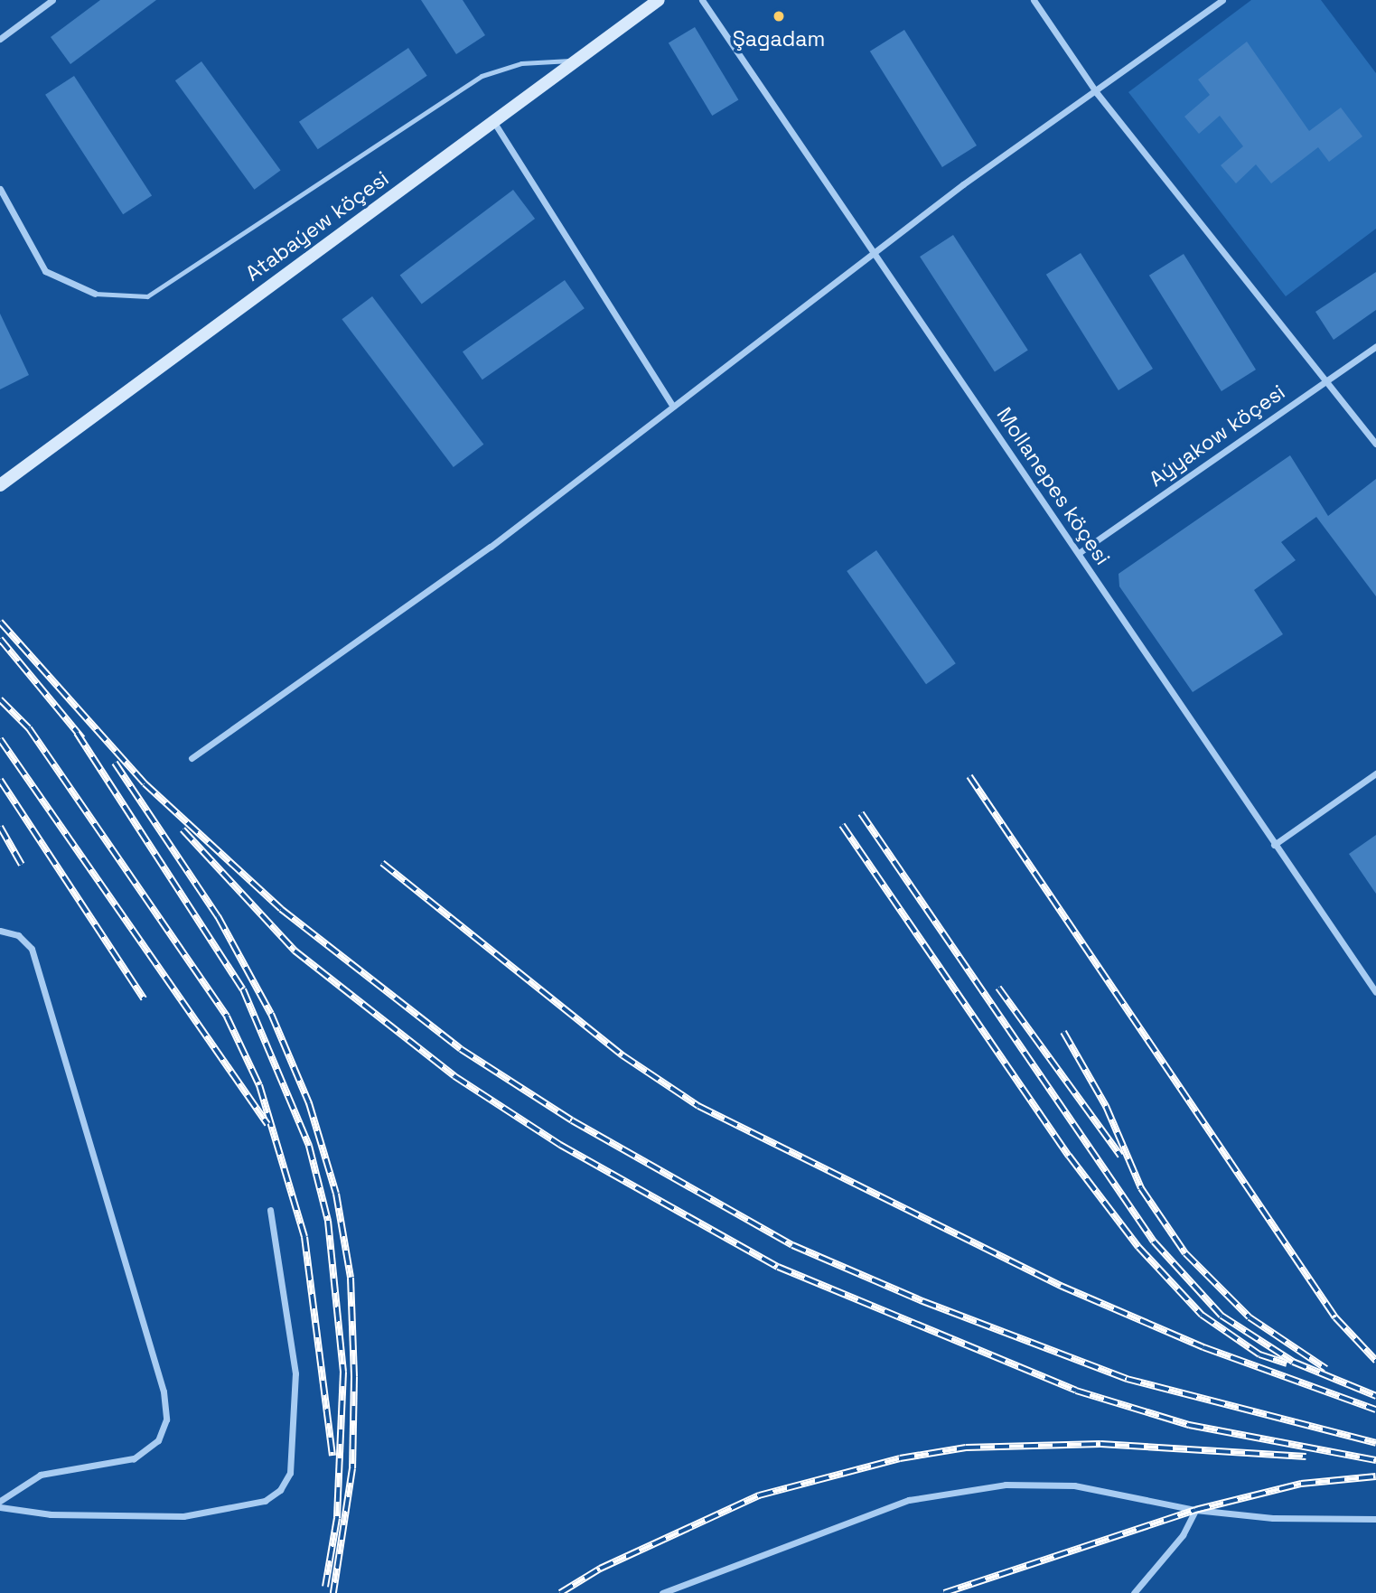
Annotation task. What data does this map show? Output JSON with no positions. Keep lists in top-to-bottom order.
{
  "streets": {
    "main road": ["Atabaýew köçesi"],
    "street": ["Aýyakow köçesi", "Mollanepes köçesi"]
  },
  "crossings": [
    ["Aýyakow köçesi", "Mollanepes köçesi"]
  ],
  "places": ["Şagadam"]
}
